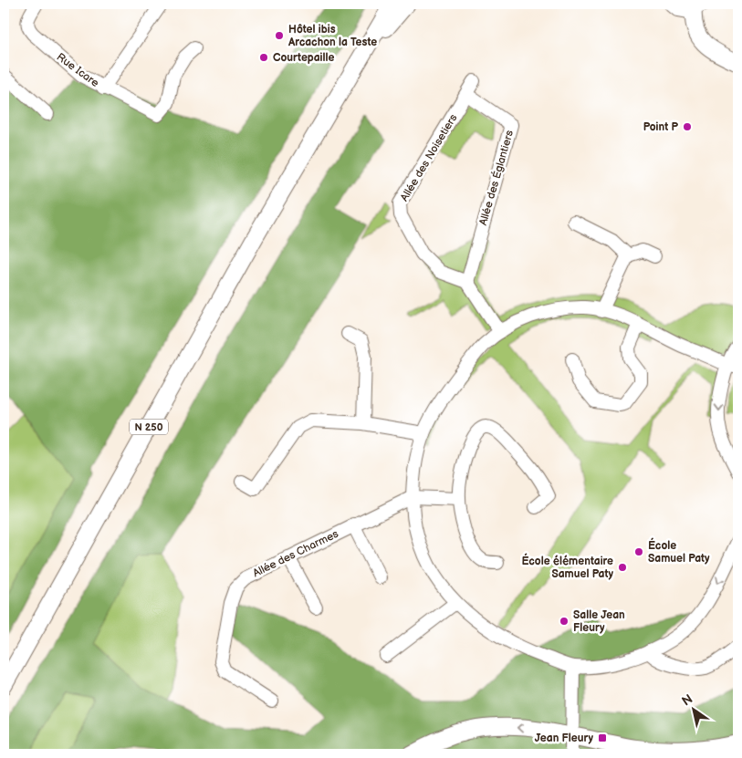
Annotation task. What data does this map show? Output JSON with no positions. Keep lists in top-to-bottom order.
{
  "streets": {
    "main road": ["N 250"],
    "street": [
      "Rue Icare",
      "Allée des Noisetiers",
      "Allée des Églantiers",
      "Allée des Charmes"
    ]
  },
  "crossings": [
    ["Allée des Noisetiers", "Allée des Églantiers"]
  ],
  "places": {
    "other": [
      "Hôtel ibis Arcachon la Teste",
      "Courtepaille",
      "Point P",
      "École Samuel Paty",
      "École élémentaire Samuel Paty",
      "Salle Jean Fleury"
    ],
    "transit": ["Jean Fleury"]
  },
  "north": "top left"
}
